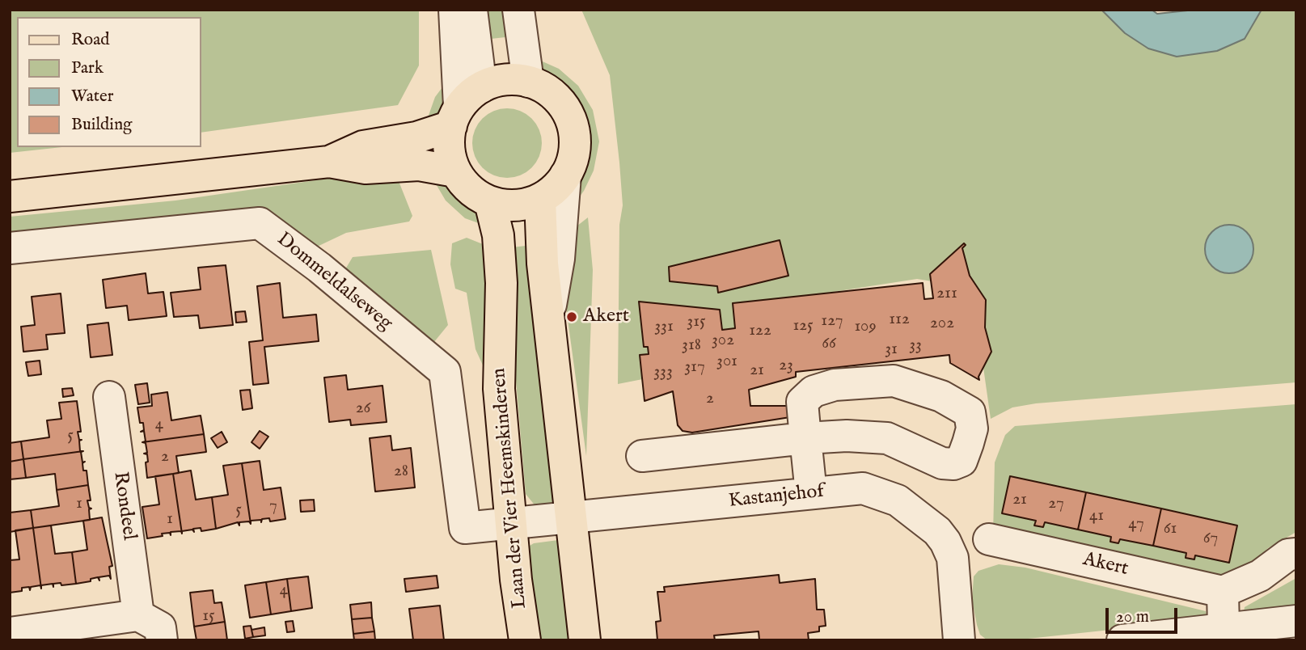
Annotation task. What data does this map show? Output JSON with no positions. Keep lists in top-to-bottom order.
{
  "streets": {
    "main road": ["Laan der Vier Heemskinderen"],
    "street": [
      "Dommeldalseweg",
      "Kastanjehof",
      "Rondeel",
      "Akert"
    ]
  },
  "crossings": [
    ["Dommeldalseweg", "Laan der Vier Heemskinderen"],
    ["Dommeldalseweg", "Kastanjehof"],
    ["Laan der Vier Heemskinderen", "Kastanjehof"]
  ],
  "places": ["Akert"],
  "house_numbers": [
    "211",
    "112",
    "127",
    "315",
    "202",
    "125",
    "331",
    "109",
    "122",
    "302",
    "66",
    "318",
    "33",
    "31",
    "301",
    "23",
    "317",
    "21",
    "333",
    "2",
    "26",
    "4",
    "5",
    "2",
    "28",
    "21",
    "1",
    "27",
    "7",
    "5",
    "41",
    "1",
    "47",
    "61",
    "67",
    "4",
    "15"
  ],
  "legend": [
    "Road",
    "Park",
    "Water",
    "Building"
  ],
  "scale_bar": "20 m"
}
